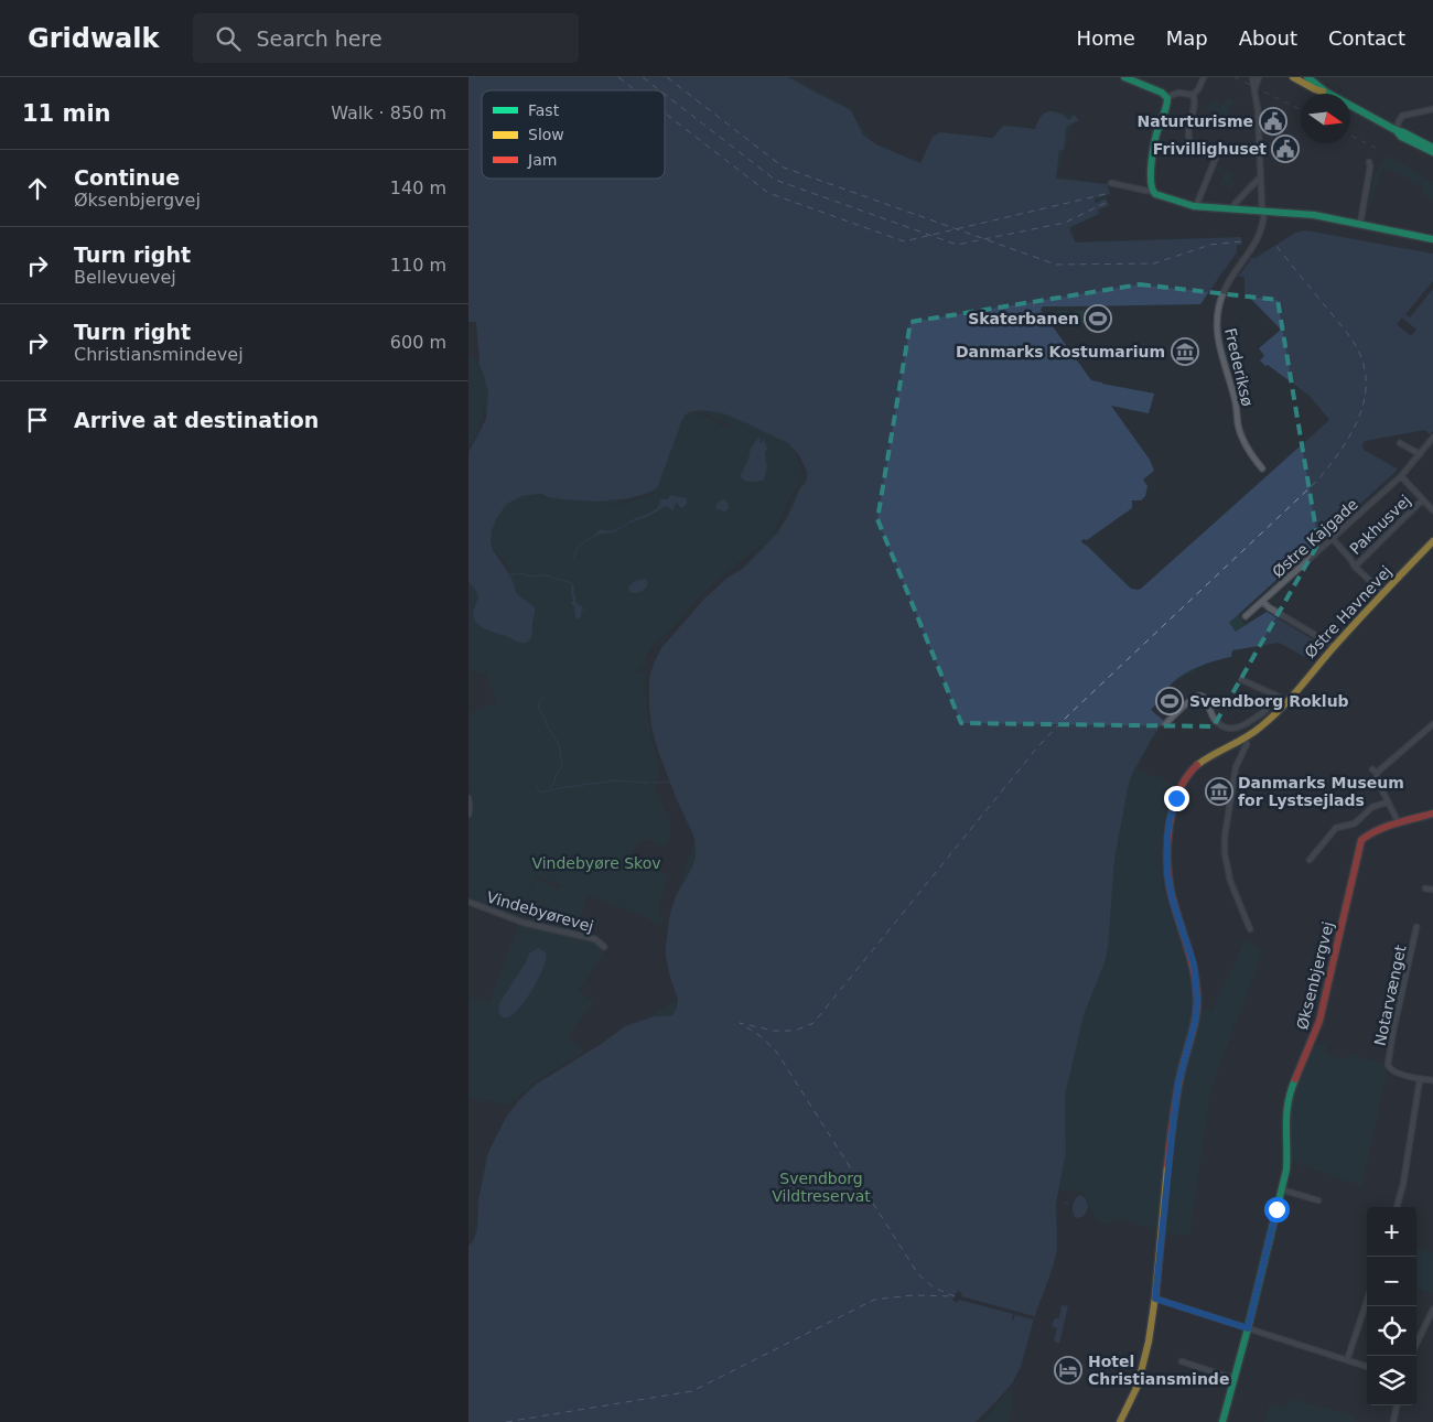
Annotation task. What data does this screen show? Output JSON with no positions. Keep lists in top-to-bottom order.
{
  "streets": {
    "street": [
      "Frederiksø",
      "Pakhusvej",
      "Østre Kajgade",
      "Østre Havnevej",
      "Vindebyørevej",
      "Øksenbjergvej",
      "Notarvænget"
    ]
  },
  "parks": ["Vindebyøre Skov", "Svendborg Vildtreservat"],
  "places": {
    "public building": ["Naturturisme", "Frivillighuset"],
    "sports": ["Skaterbanen", "Svendborg Roklub"],
    "museum": ["Danmarks Kostumarium", "Danmarks Museum for Lystsejlads"],
    "hotel": ["Hotel Christiansminde"]
  },
  "legend": ["Fast", "Slow", "Jam"],
  "north": "right",
  "page": {
    "header": "Gridwalk",
    "search": "Search here",
    "nav": [
      "Home",
      "Map",
      "About",
      "Contact"
    ],
    "heading": ["11 min", "Walk · 850 m"],
    "list": [
      ["Continue", "Øksenbjergvej", "140 m"],
      ["Turn right", "Bellevuevej", "110 m"],
      ["Turn right", "Christiansmindevej", "600 m"],
      "Arrive at destination"
    ],
    "map_buttons": ["+", "−"]
  }
}
